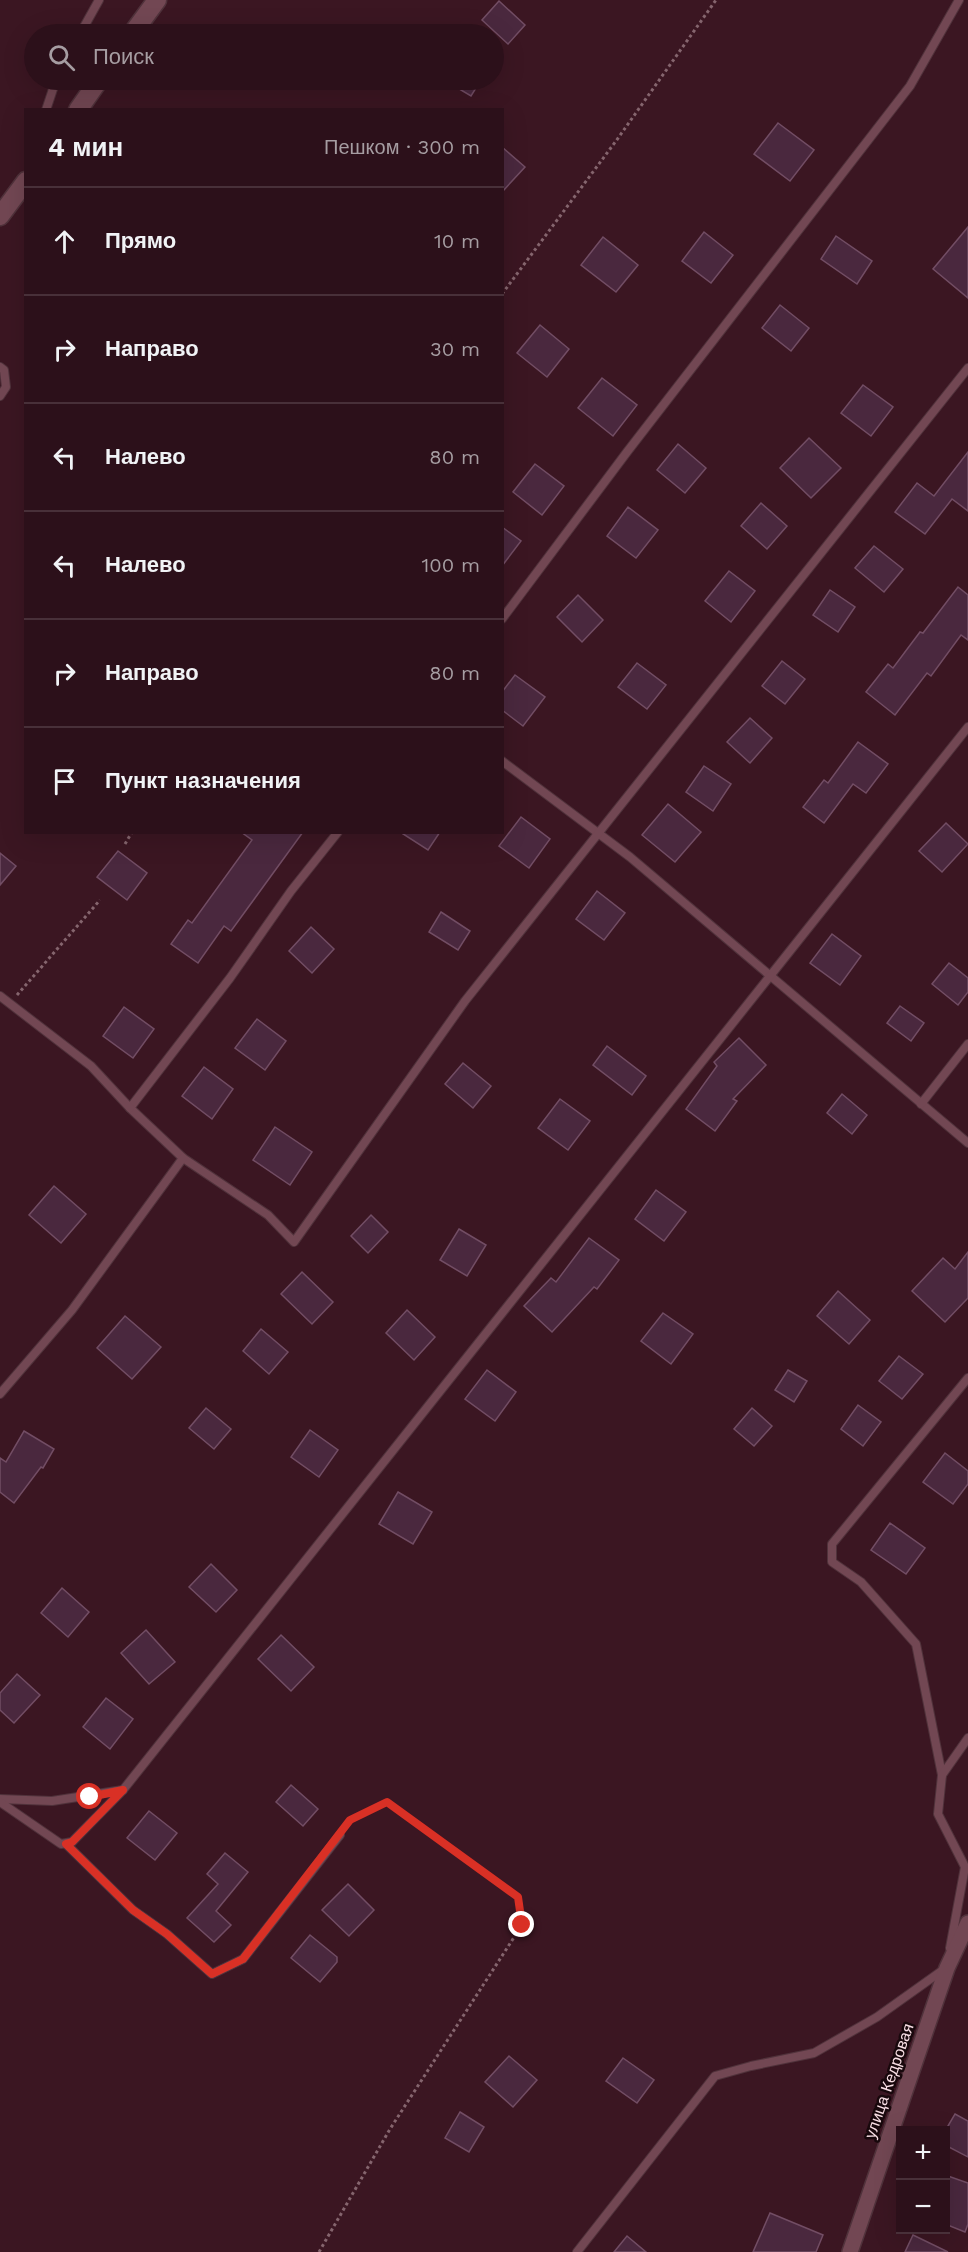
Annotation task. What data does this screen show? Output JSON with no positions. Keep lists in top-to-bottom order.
{
  "streets": {
    "street": ["улица Кедровая"]
  },
  "page": {
    "search": "Поиск",
    "heading": ["4 мин", "Пешком · 300 m"],
    "list": [
      ["Прямо", "10 m"],
      ["Направо", "30 m"],
      ["Налево", "80 m"],
      ["Налево", "100 m"],
      ["Направо", "80 m"],
      "Пункт назначения"
    ],
    "map_buttons": ["+", "−"]
  }
}
